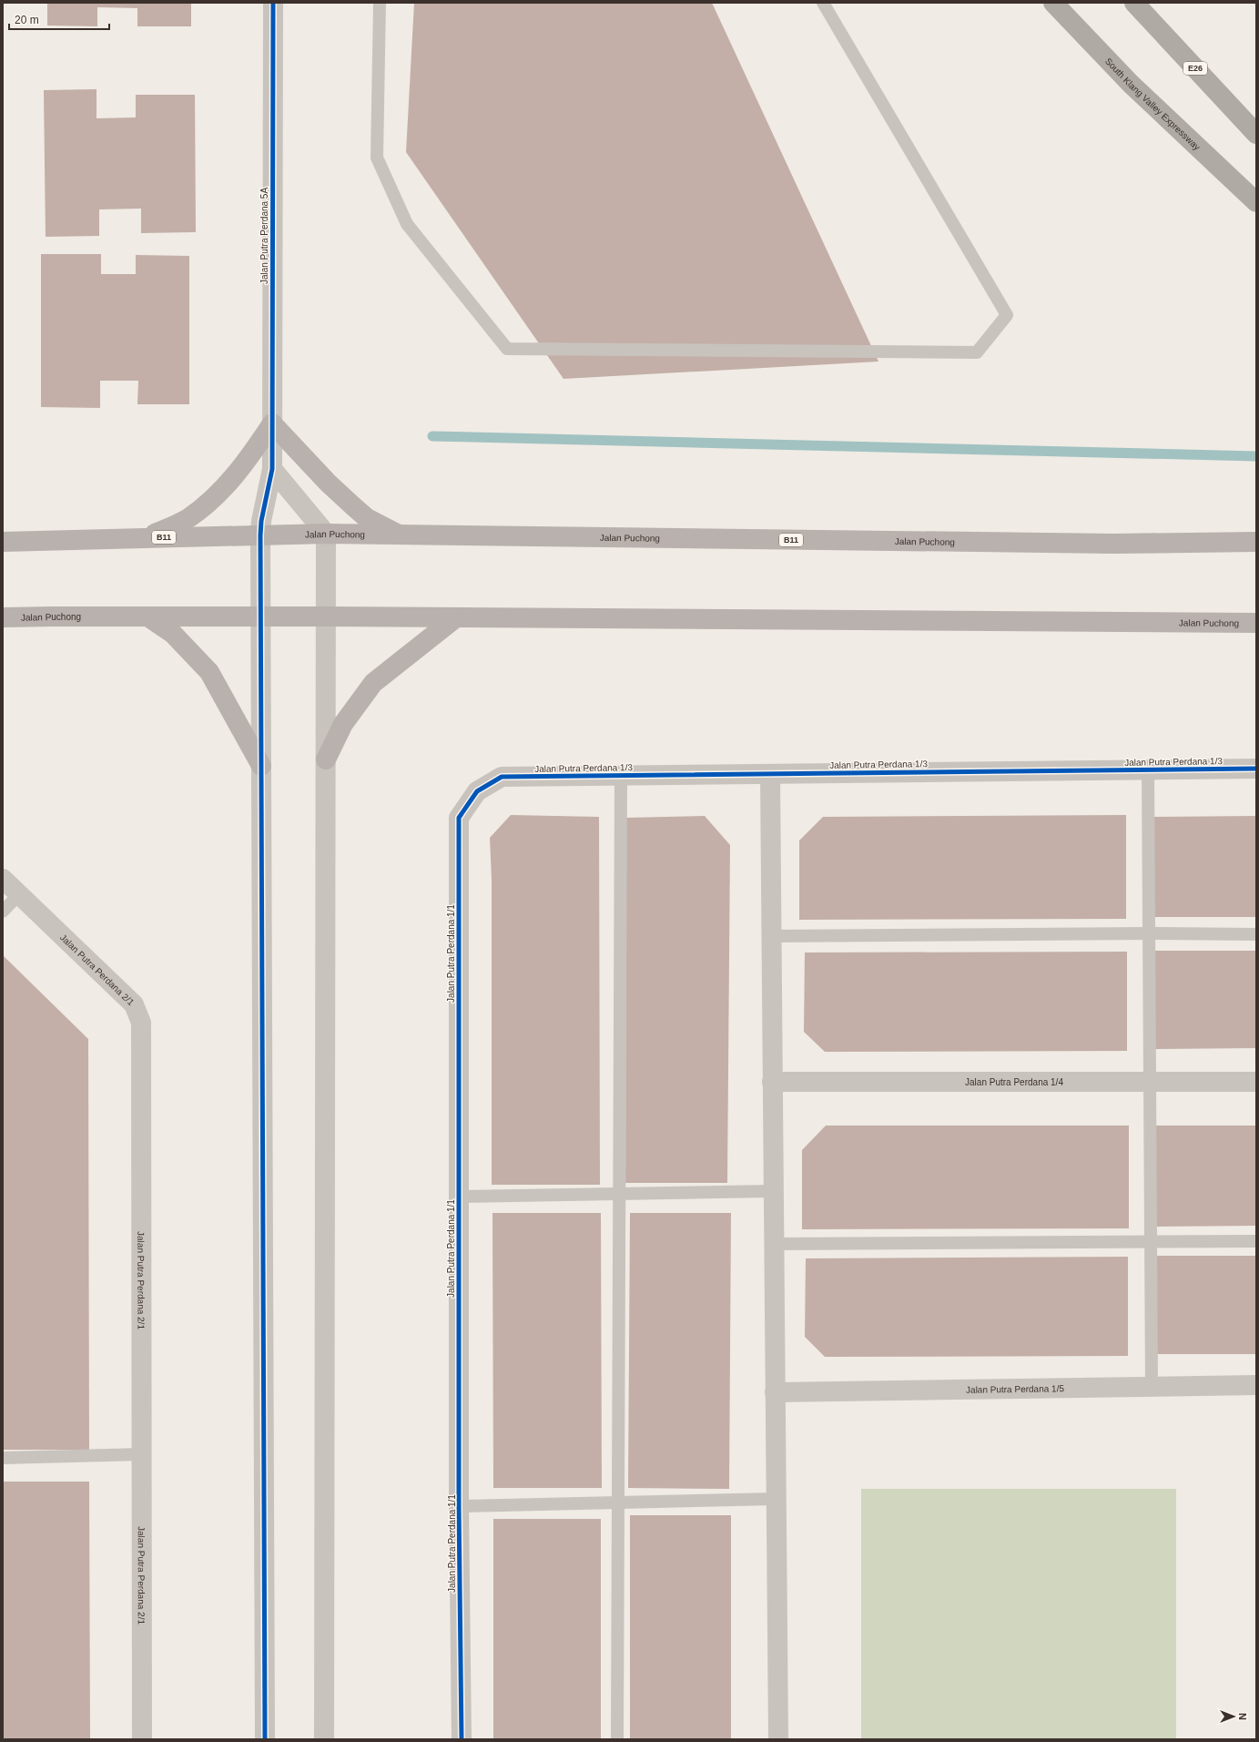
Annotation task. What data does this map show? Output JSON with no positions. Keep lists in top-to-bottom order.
{
  "streets": {
    "highway": ["E26", "South Klang Valley Expressway"],
    "main road": ["Jalan Puchong", "B11"],
    "street": [
      "Jalan Putra Perdana 5A",
      "Jalan Putra Perdana 1/3",
      "Jalan Putra Perdana 1/1",
      "Jalan Putra Perdana 2/1",
      "Jalan Putra Perdana 1/4",
      "Jalan Putra Perdana 1/5"
    ]
  },
  "crossings": [
    ["Jalan Putra Perdana 5A", "Jalan Puchong"],
    ["Jalan Putra Perdana 1/3", "Jalan Putra Perdana 1/1"]
  ],
  "scale_bar": "20 m",
  "north": "right"
}
